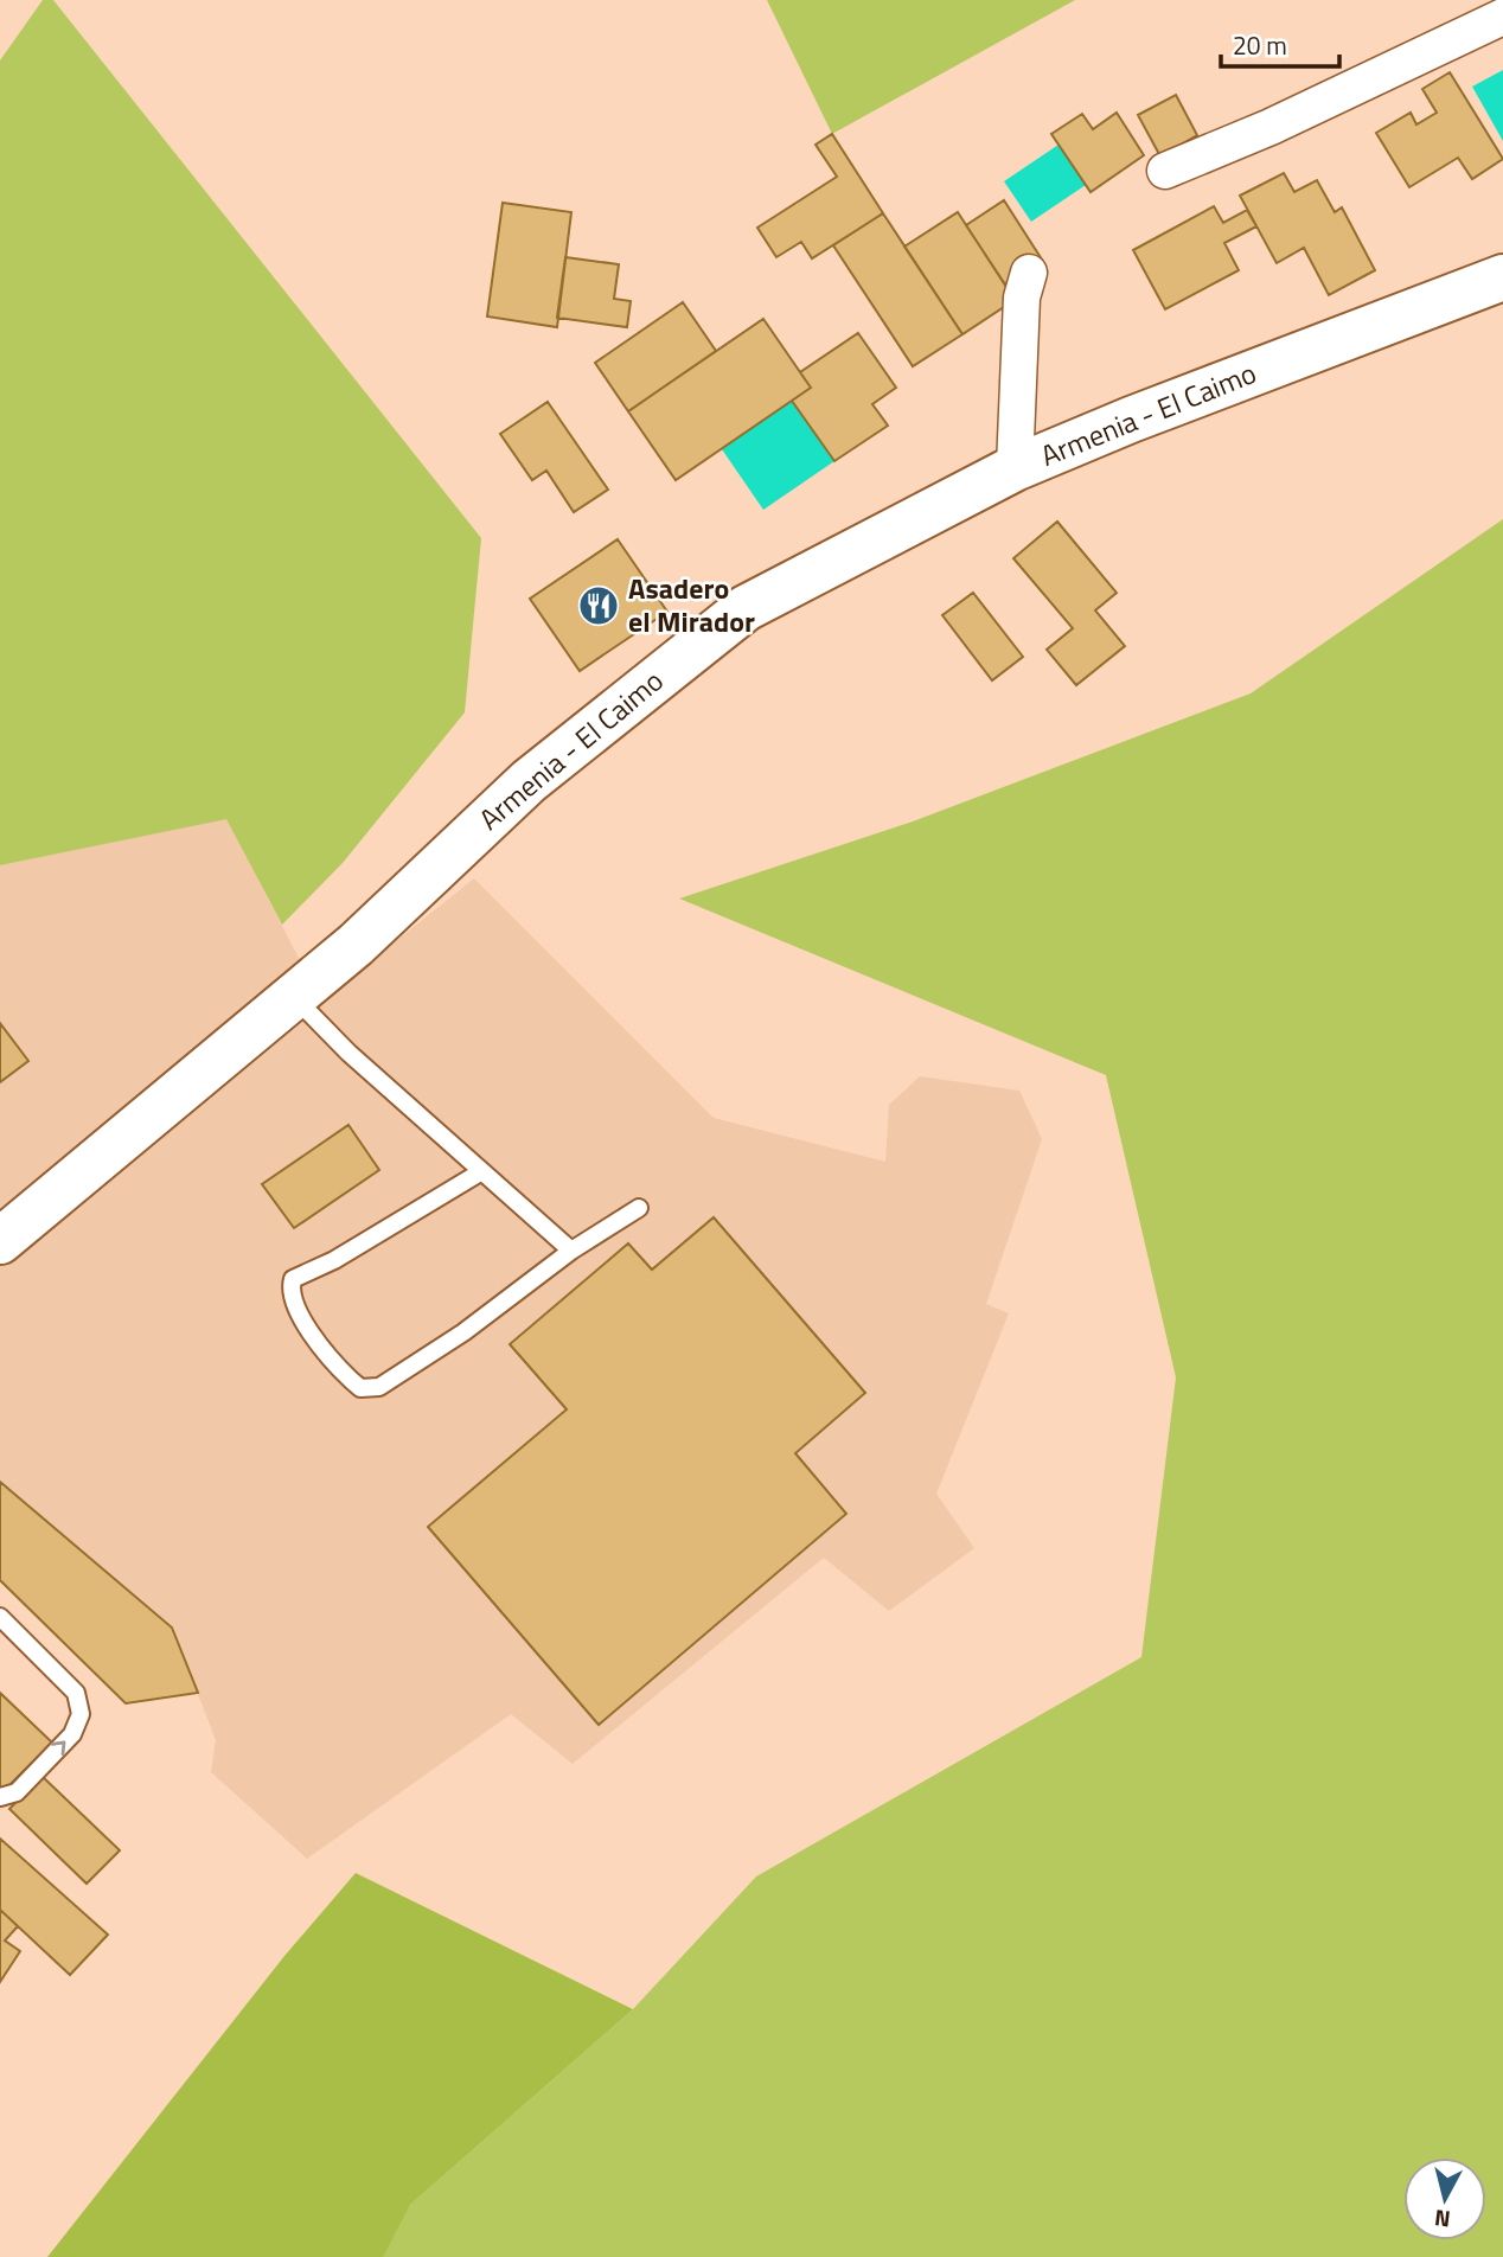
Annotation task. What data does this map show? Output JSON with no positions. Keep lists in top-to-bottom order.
{
  "streets": {
    "main road": ["Armenia - El Caimo"]
  },
  "places": {
    "restaurant": ["Asadero el Mirador"]
  },
  "scale_bar": "20 m",
  "north": "bottom"
}
